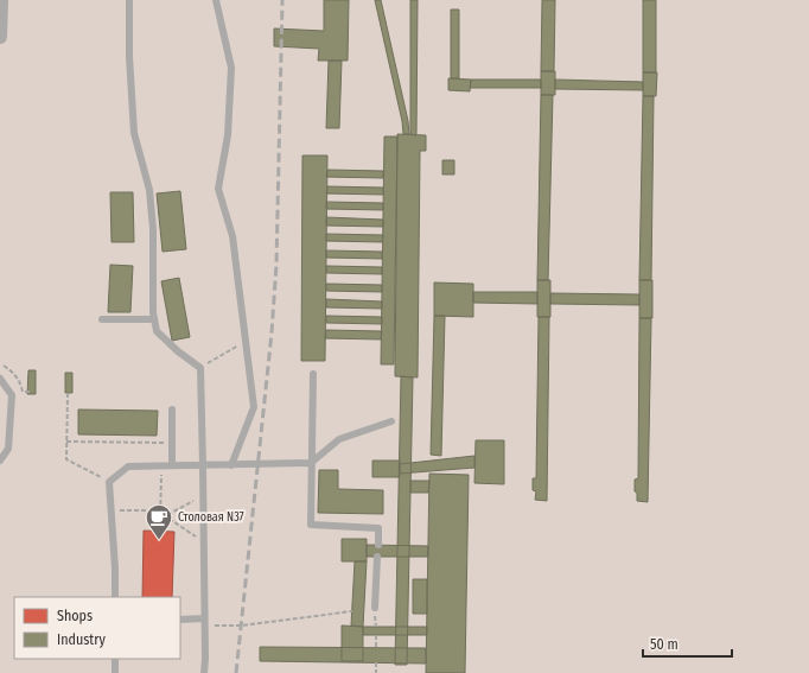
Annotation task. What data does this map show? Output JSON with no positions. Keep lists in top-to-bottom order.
{
  "places": {
    "cafe": ["Столовая N37"]
  },
  "legend": ["Shops", "Industry"],
  "scale_bar": "50 m"
}
